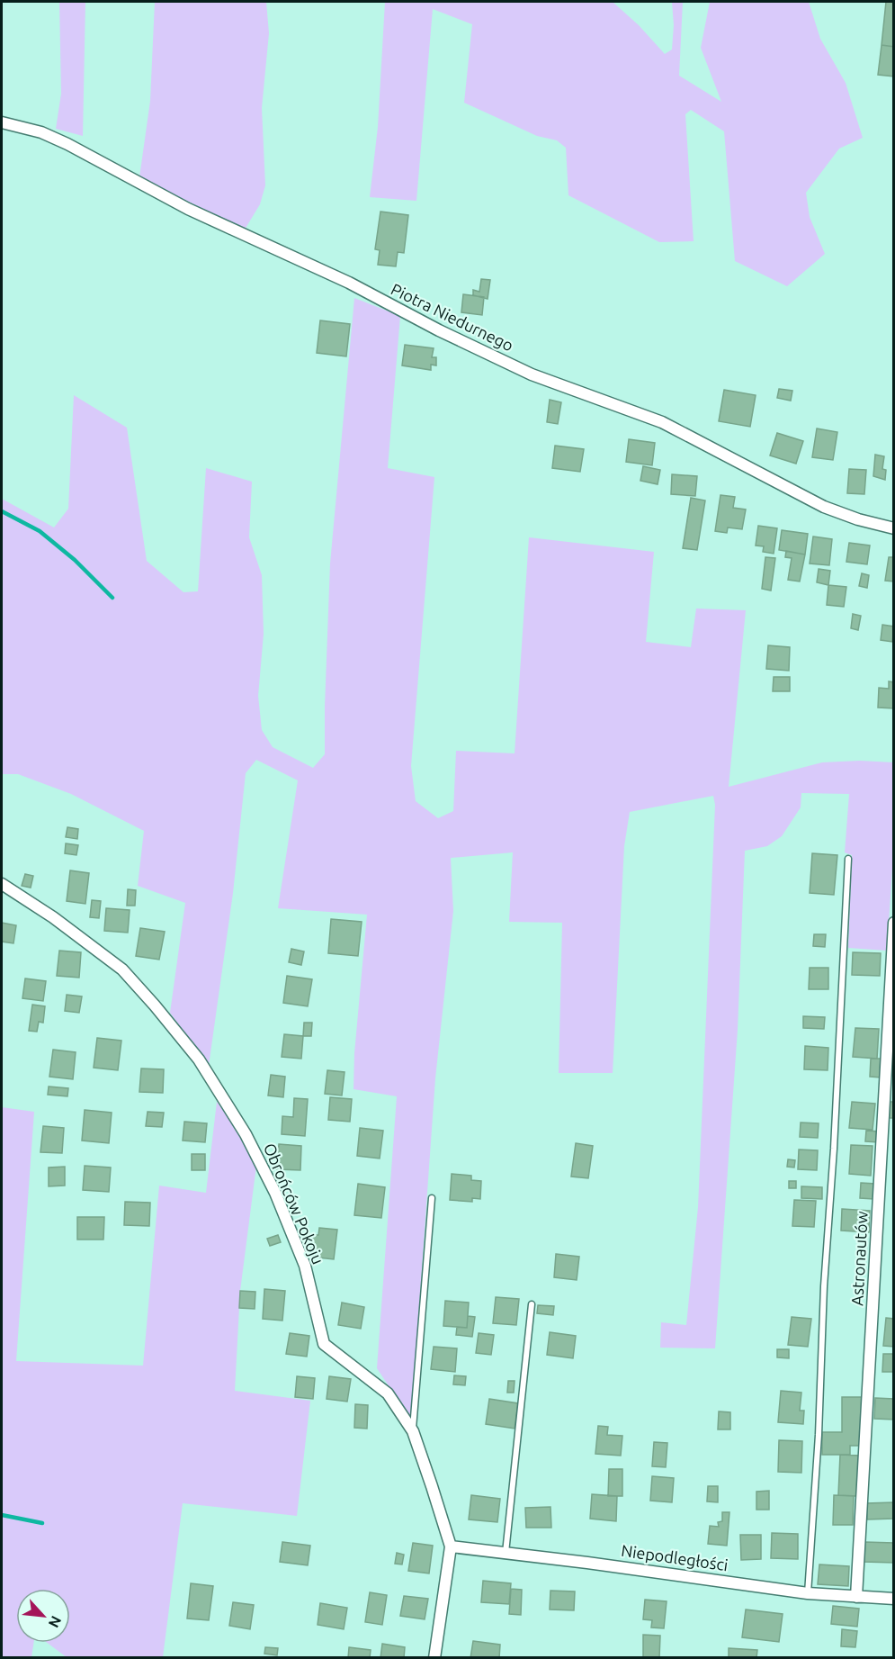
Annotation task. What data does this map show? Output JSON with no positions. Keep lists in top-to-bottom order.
{
  "streets": {
    "street": [
      "Piotra Niedurnego",
      "Obrońców Pokoju",
      "Astronautów",
      "Niepodległości"
    ]
  },
  "crossings": [
    ["Obrońców Pokoju", "Niepodległości"],
    ["Astronautów", "Niepodległości"]
  ],
  "north": "bottom right"
}
